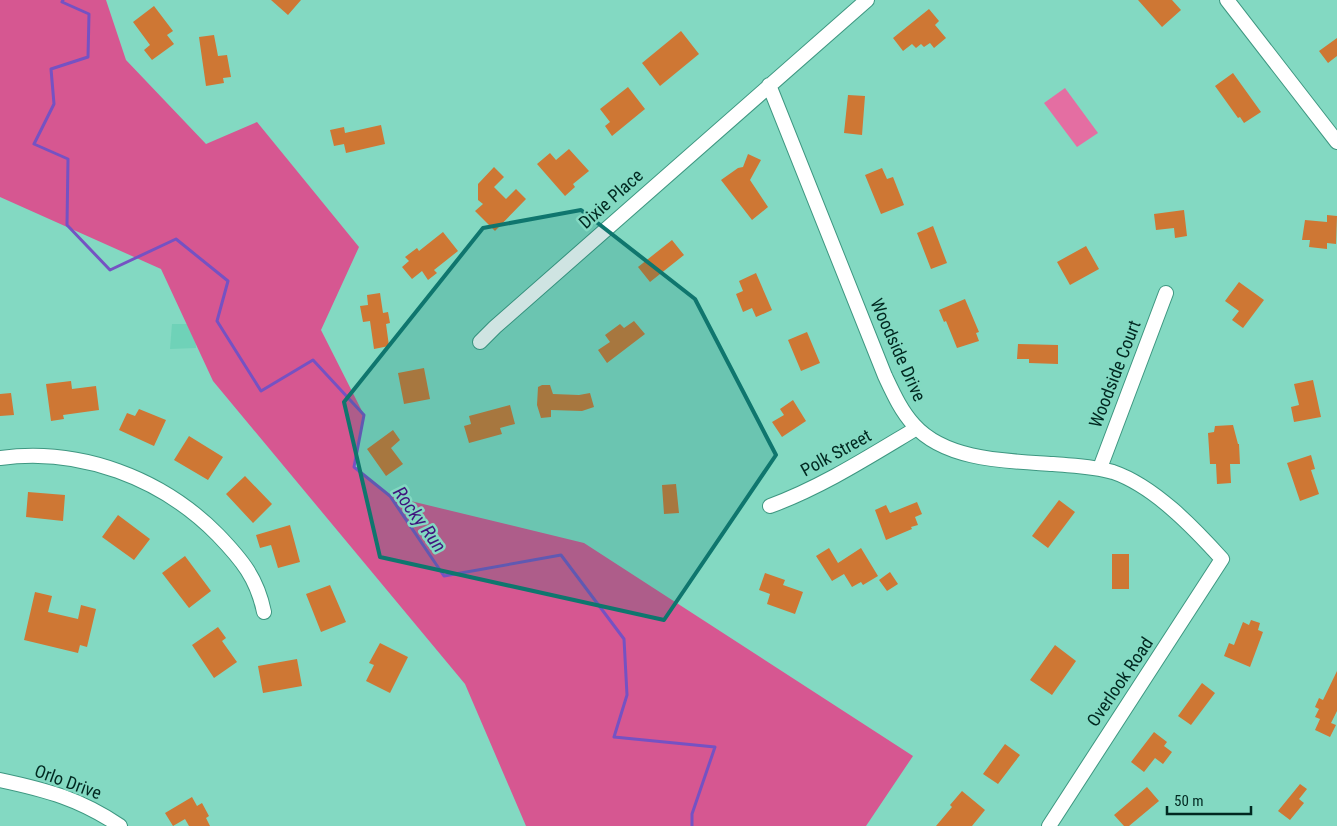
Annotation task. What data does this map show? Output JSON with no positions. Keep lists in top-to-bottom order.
{
  "streets": {
    "street": [
      "Dixie Place",
      "Woodside Drive",
      "Woodside Court",
      "Polk Street",
      "Overlook Road",
      "Orlo Drive"
    ]
  },
  "crossings": [
    ["Dixie Place", "Woodside Drive"],
    ["Woodside Drive", "Woodside Court"],
    ["Woodside Drive", "Polk Street"],
    ["Woodside Drive", "Overlook Road"]
  ],
  "water": ["Rocky Run"],
  "scale_bar": "50 m"
}
